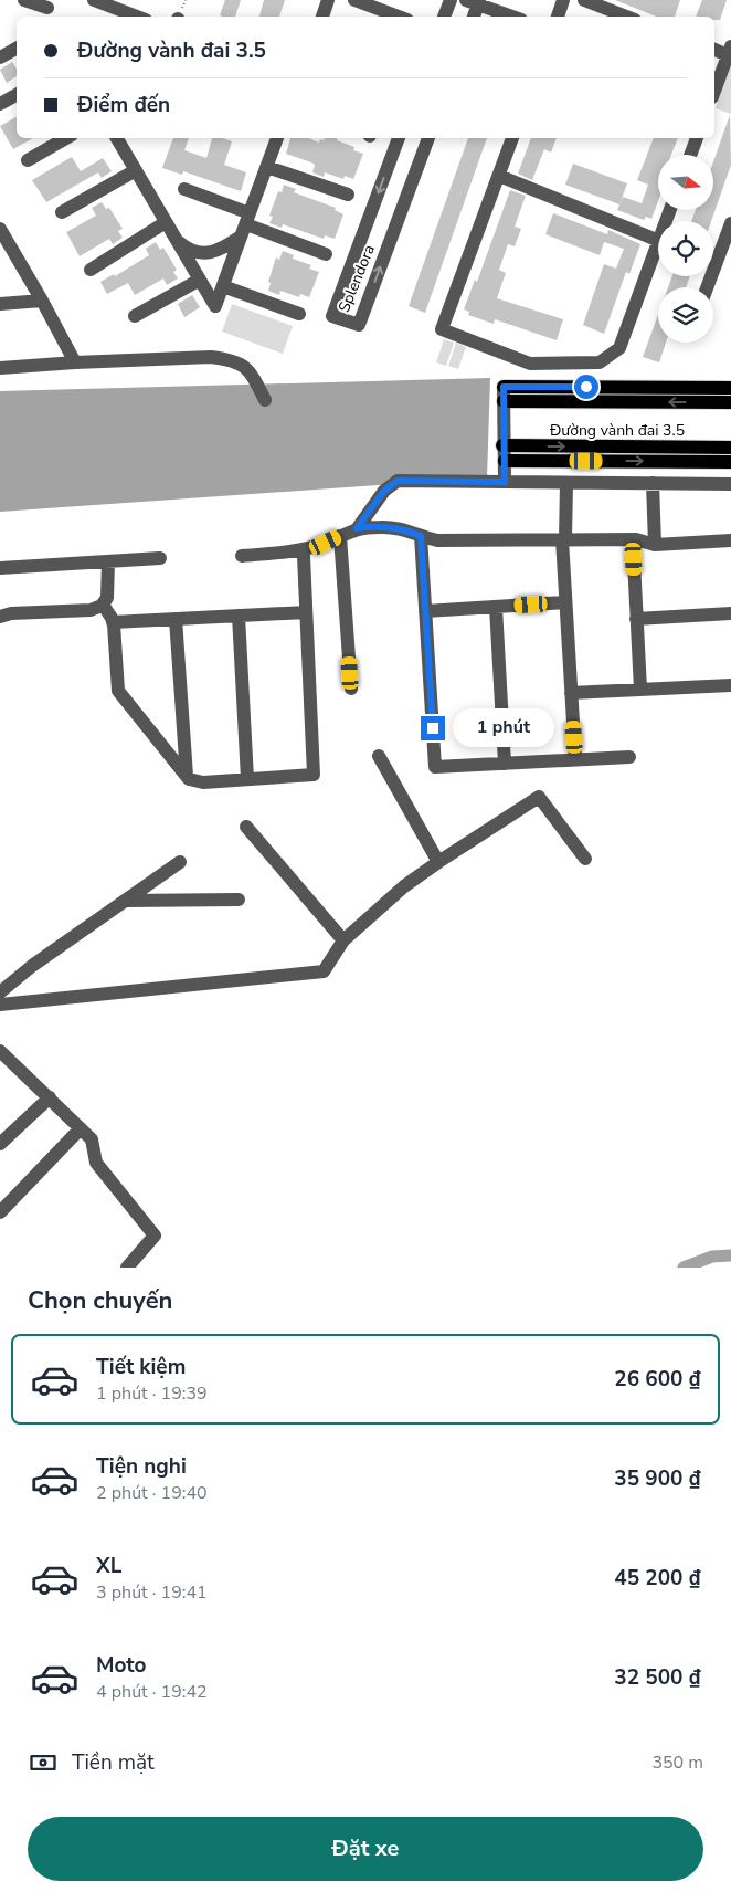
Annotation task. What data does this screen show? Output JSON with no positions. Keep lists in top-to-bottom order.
{
  "streets": {
    "main road": ["Đường vành đai 3.5"],
    "street": ["Splendora"]
  },
  "north": "right",
  "page": {
    "banner": ["Đường vành đai 3.5", "Điểm đến"],
    "bubble": "1 phút",
    "heading": "Chọn chuyến",
    "list": [
      {
        "name": "Tiết kiệm",
        "note": "1 phút · 19:39",
        "value": "26 600 ₫"
      },
      {
        "name": "Tiện nghi",
        "note": "2 phút · 19:40",
        "value": "35 900 ₫"
      },
      {
        "name": "XL",
        "note": "3 phút · 19:41",
        "value": "45 200 ₫"
      },
      {
        "name": "Moto",
        "note": "4 phút · 19:42",
        "value": "32 500 ₫"
      }
    ],
    "pay": ["Tiền mặt", "350 m"],
    "buttons": "Đặt xe"
  }
}
